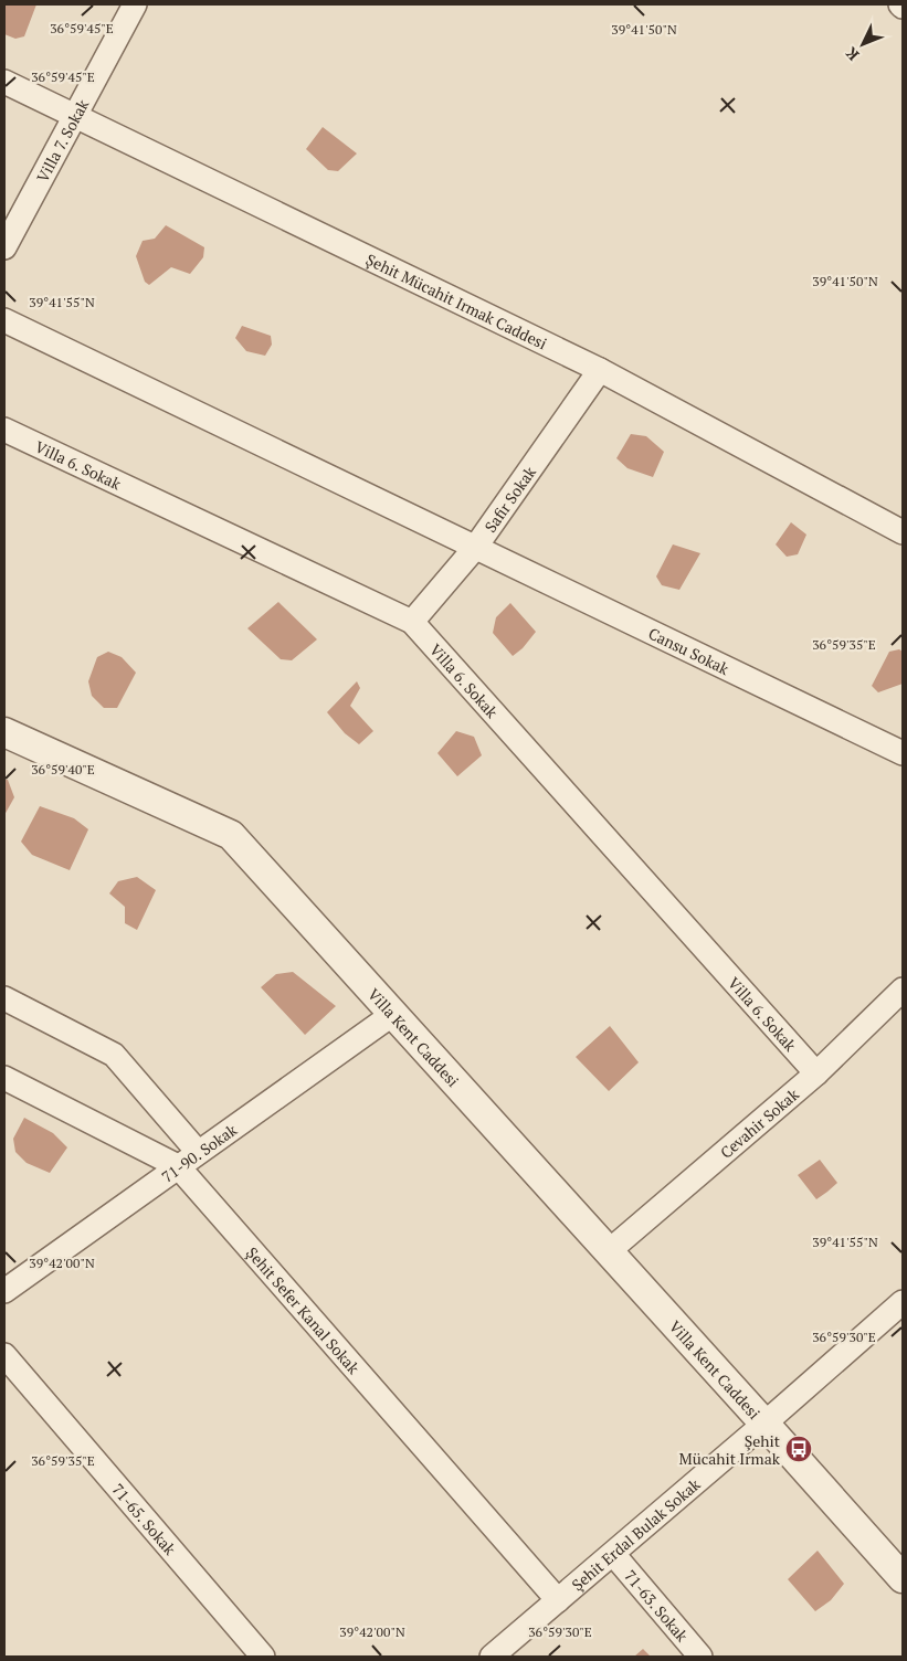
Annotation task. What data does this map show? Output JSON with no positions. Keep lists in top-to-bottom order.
{
  "streets": {
    "street": [
      "Villa 7. Sokak",
      "Şehit Mücahit Irmak Caddesi",
      "Villa 6. Sokak",
      "Safir Sokak",
      "Cansu Sokak",
      "Villa Kent Caddesi",
      "Cevahir Sokak",
      "71-90. Sokak",
      "Şehit Sefer Kanal Sokak",
      "71-65. Sokak",
      "Şehit Erdal Bulak Sokak",
      "71-63. Sokak"
    ]
  },
  "crossings": [
    ["Villa 7. Sokak", "Şehit Mücahit Irmak Caddesi"],
    ["Şehit Mücahit Irmak Caddesi", "Safir Sokak"],
    ["Villa 6. Sokak", "Safir Sokak"],
    ["Villa 6. Sokak", "Cevahir Sokak"],
    ["Safir Sokak", "Cansu Sokak"],
    ["Villa Kent Caddesi", "Cevahir Sokak"],
    ["Villa Kent Caddesi", "71-90. Sokak"],
    ["Villa Kent Caddesi", "Şehit Erdal Bulak Sokak"],
    ["71-90. Sokak", "Şehit Sefer Kanal Sokak"],
    ["Şehit Sefer Kanal Sokak", "Şehit Erdal Bulak Sokak"],
    ["Şehit Erdal Bulak Sokak", "71-63. Sokak"]
  ],
  "places": {
    "bus stop": ["Şehit Mücahit Irmak"]
  },
  "north": "bottom left",
  "coordinates": [
    "36°59'45\"E",
    "39°41'50\"N",
    "39°41'55\"N",
    "36°59'35\"E",
    "36°59'40\"E",
    "39°42'00\"N",
    "36°59'30\"E"
  ]
}
